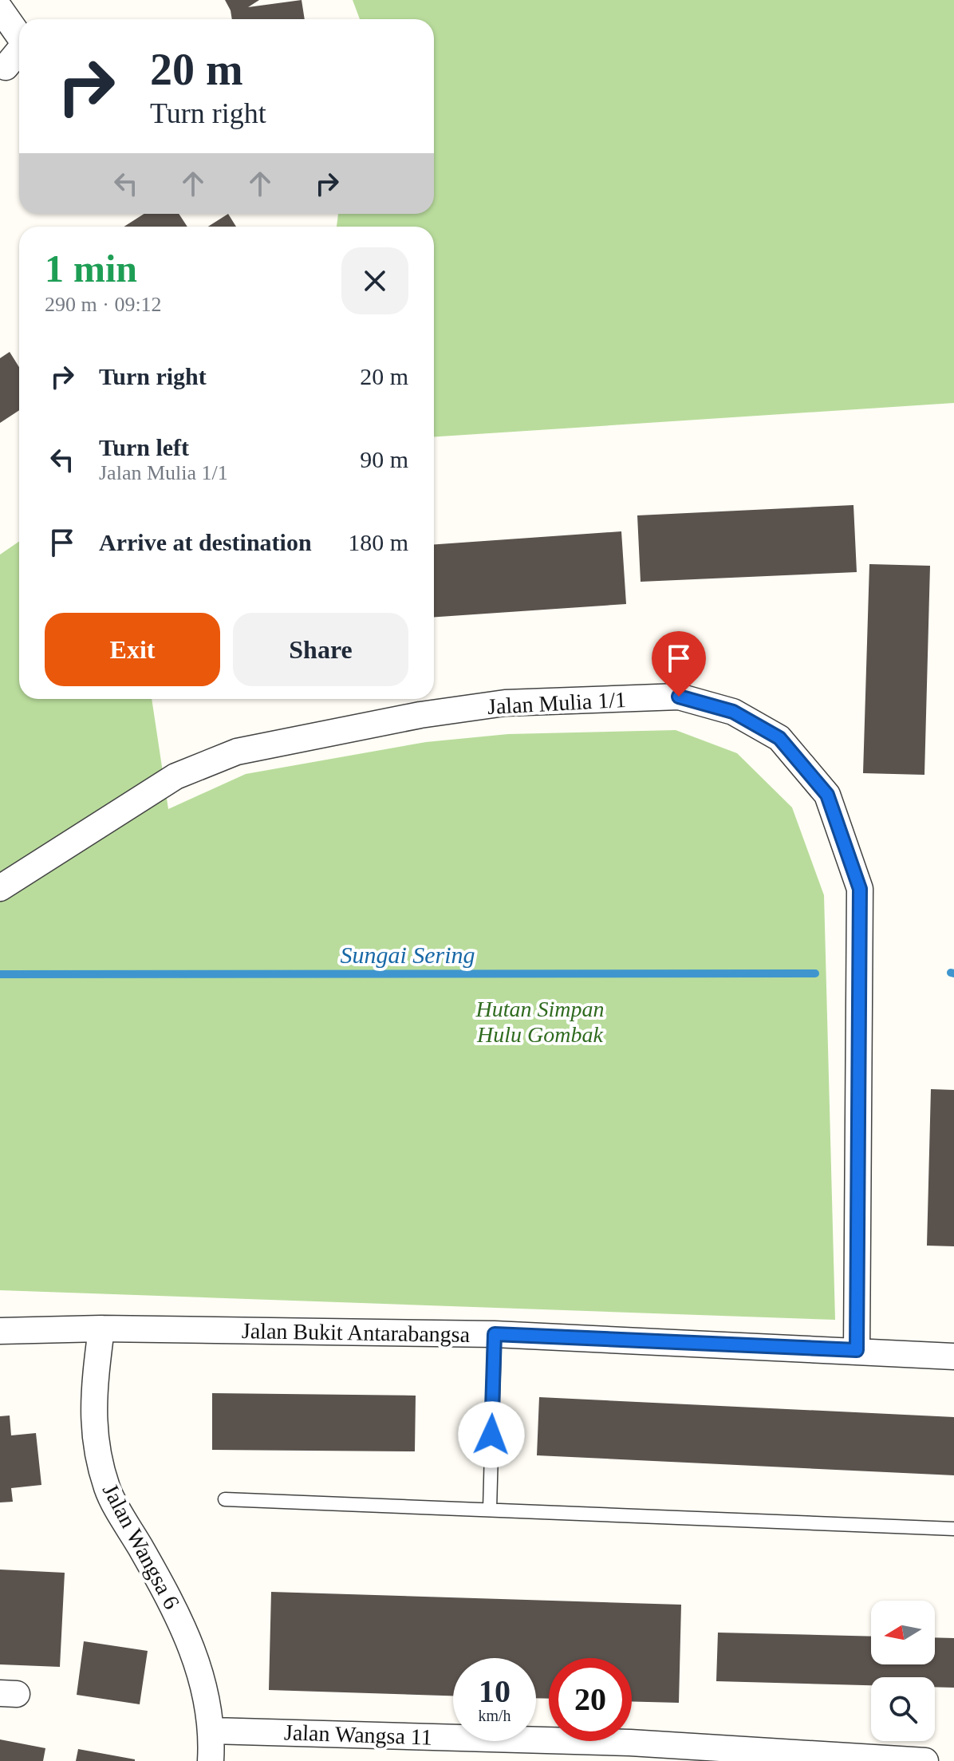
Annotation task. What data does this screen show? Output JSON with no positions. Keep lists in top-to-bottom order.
{
  "streets": {
    "street": [
      "Jalan Mulia 1/1",
      "Jalan Bukit Antarabangsa",
      "Jalan Wangsa 6",
      "Jalan Wangsa 11"
    ]
  },
  "crossings": [
    ["Jalan Mulia 1/1", "Jalan Bukit Antarabangsa"],
    ["Jalan Bukit Antarabangsa", "Jalan Wangsa 6"],
    ["Jalan Wangsa 6", "Jalan Wangsa 11"]
  ],
  "water": ["Sungai Sering"],
  "parks": ["Hutan Simpan Hulu Gombak"],
  "north": "left",
  "page": {
    "turn": ["20 m", "Turn right"],
    "heading": ["1 min", "290 m · 09:12"],
    "list": [
      {
        "name": "Turn right",
        "value": "20 m"
      },
      {
        "name": "Turn left",
        "note": "Jalan Mulia 1/1",
        "value": "90 m"
      },
      {
        "name": "Arrive at destination",
        "value": "180 m"
      }
    ],
    "buttons": ["Exit", "Share"],
    "speed": "10 km/h",
    "limit": "20"
  }
}
